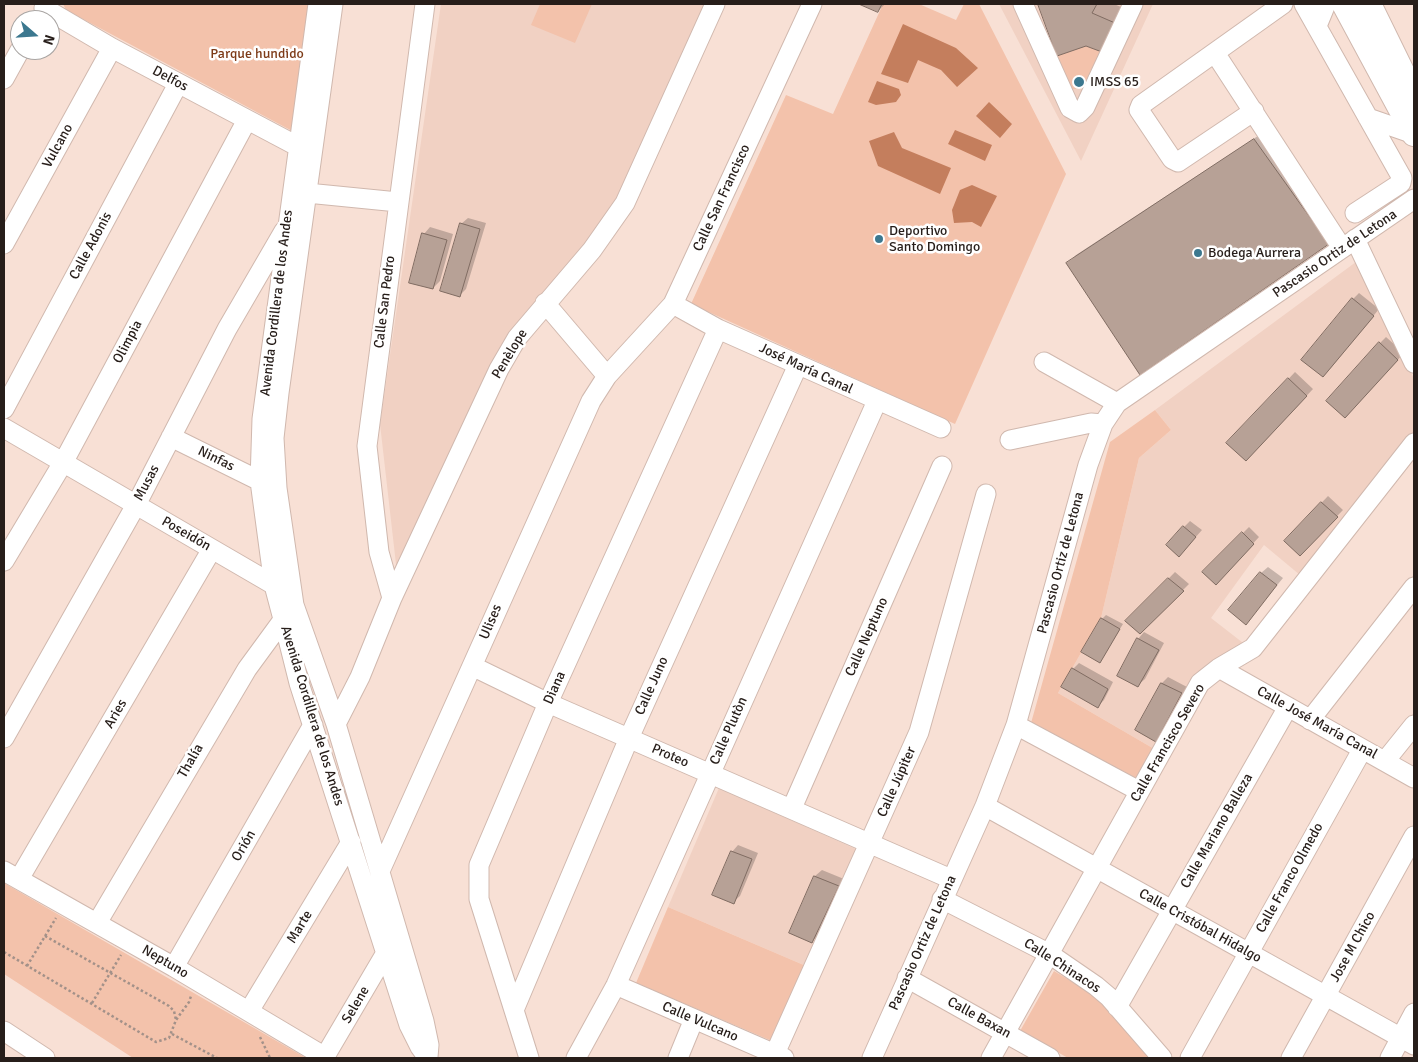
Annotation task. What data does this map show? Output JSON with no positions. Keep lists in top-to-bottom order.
{
  "streets": {
    "street": [
      "Delfos",
      "Vulcano",
      "Calle San Francisco",
      "Calle Adonis",
      "Pascasio Ortiz de Letona",
      "Calle San Pedro",
      "Avenida Cordillera de los Andes",
      "Olimpia",
      "Penèlope",
      "José María Canal",
      "Ninfas",
      "Musas",
      "Poseidón",
      "Ulises",
      "Calle Neptuno",
      "Calle Juno",
      "Diana",
      "Aries",
      "Calle José María Canal",
      "Calle Plutòn",
      "Calle Francisco Severo",
      "Proteo",
      "Thalía",
      "Calle Júpiter",
      "Calle Mariano Balleza",
      "Orión",
      "Calle Franco Olmedo",
      "Calle Cristóbal Hidalgo",
      "Marte",
      "Jose M Chico",
      "Neptuno",
      "Calle Chinacos",
      "Selene",
      "Calle Baxan",
      "Calle Vulcano"
    ]
  },
  "crossings": [
    ["Delfos", "Vulcano"],
    ["Delfos", "Calle Adonis"],
    ["Delfos", "Avenida Cordillera de los Andes"],
    ["Delfos", "Olimpia"],
    ["Calle San Francisco", "José María Canal"],
    ["Calle San Francisco", "Ulises"],
    ["Pascasio Ortiz de Letona", "Proteo"],
    ["Pascasio Ortiz de Letona", "Calle Cristóbal Hidalgo"],
    ["Pascasio Ortiz de Letona", "Calle Chinacos"],
    ["Pascasio Ortiz de Letona", "Calle Baxan"],
    ["Calle San Pedro", "Penèlope"],
    ["Avenida Cordillera de los Andes", "Penèlope"],
    ["Avenida Cordillera de los Andes", "Ninfas"],
    ["Avenida Cordillera de los Andes", "Musas"],
    ["Avenida Cordillera de los Andes", "Poseidón"],
    ["Avenida Cordillera de los Andes", "Ulises"],
    ["Avenida Cordillera de los Andes", "Thalía"],
    ["Avenida Cordillera de los Andes", "Orión"],
    ["Avenida Cordillera de los Andes", "Marte"],
    ["Avenida Cordillera de los Andes", "Selene"],
    ["Olimpia", "Poseidón"],
    ["José María Canal", "Calle Juno"],
    ["José María Canal", "Diana"],
    ["José María Canal", "Calle Plutòn"],
    ["Ninfas", "Musas"],
    ["Musas", "Poseidón"],
    ["Poseidón", "Aries"],
    ["Poseidón", "Thalía"],
    ["Ulises", "Proteo"],
    ["Calle Neptuno", "Proteo"],
    ["Calle Juno", "Diana"],
    ["Calle Juno", "Proteo"],
    ["Diana", "Proteo"],
    ["Aries", "Neptuno"],
    ["Calle José María Canal", "Calle Francisco Severo"],
    ["Calle José María Canal", "Calle Mariano Balleza"],
    ["Calle José María Canal", "Calle Franco Olmedo"],
    ["Calle Plutòn", "Proteo"],
    ["Calle Plutòn", "Calle Vulcano"],
    ["Calle Francisco Severo", "Calle Cristóbal Hidalgo"],
    ["Calle Francisco Severo", "Calle Chinacos"],
    ["Calle Francisco Severo", "Calle Baxan"],
    ["Proteo", "Calle Júpiter"],
    ["Thalía", "Neptuno"],
    ["Calle Júpiter", "Calle Vulcano"],
    ["Calle Mariano Balleza", "Calle Cristóbal Hidalgo"],
    ["Calle Mariano Balleza", "Calle Chinacos"],
    ["Orión", "Neptuno"],
    ["Calle Franco Olmedo", "Calle Cristóbal Hidalgo"],
    ["Calle Cristóbal Hidalgo", "Jose M Chico"],
    ["Marte", "Neptuno"],
    ["Neptuno", "Selene"]
  ],
  "parks": ["Parque hundido"],
  "places": ["IMSS 65", "Deportivo Santo Domingo", "Bodega Aurrera"],
  "north": "right"
}
